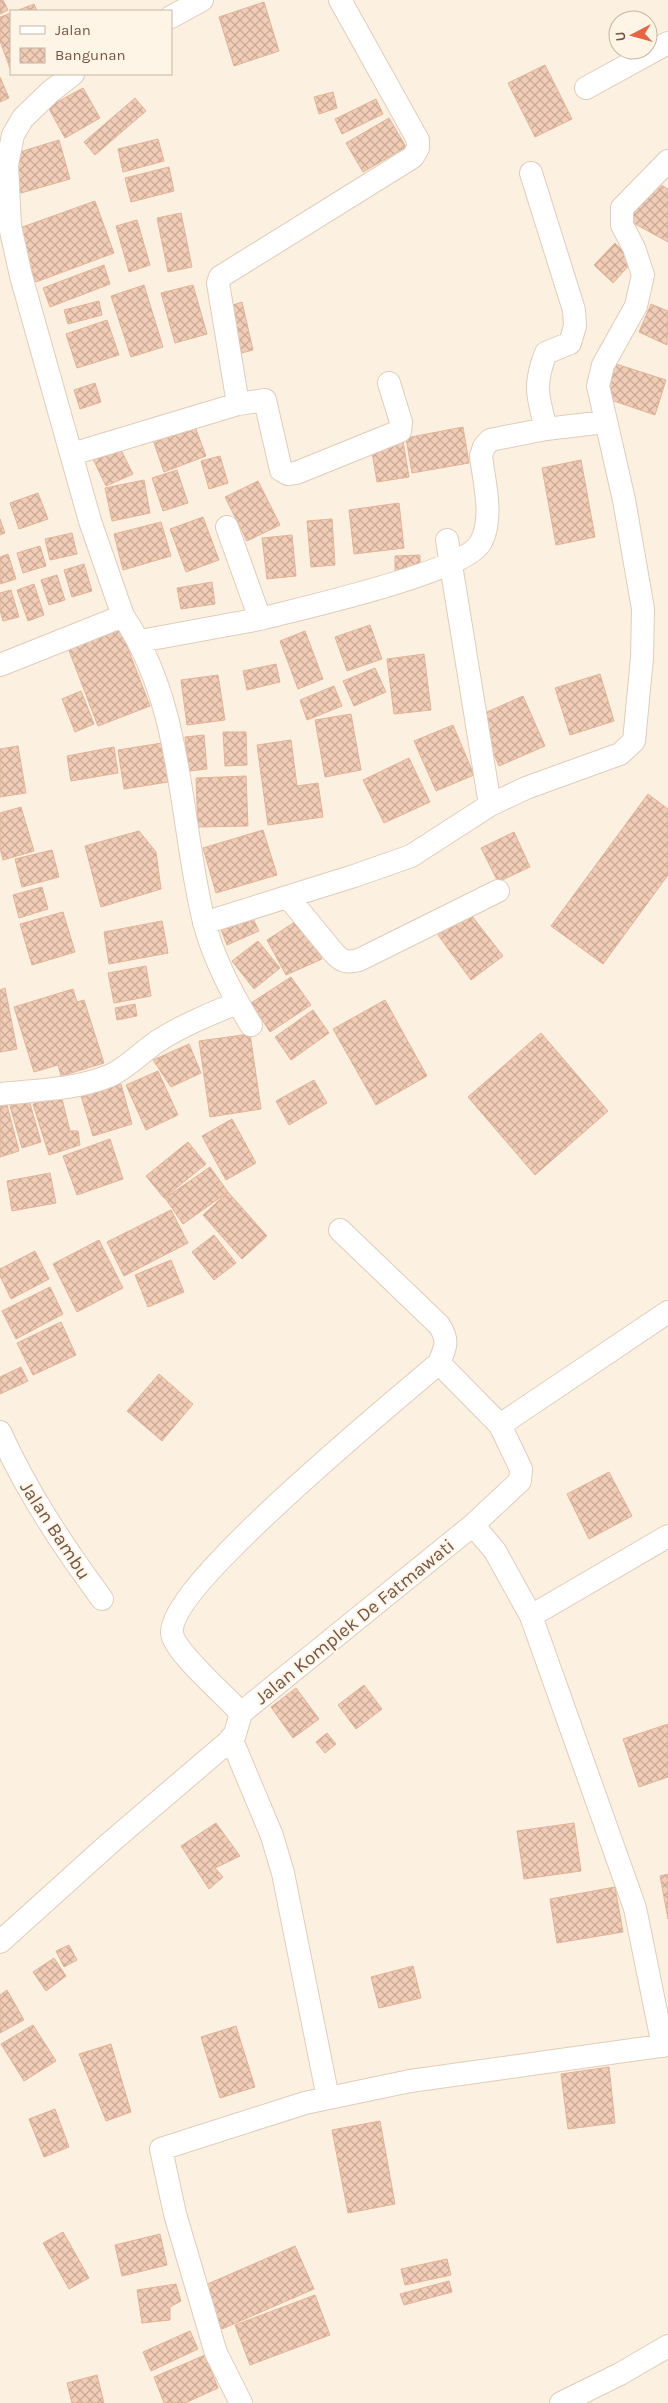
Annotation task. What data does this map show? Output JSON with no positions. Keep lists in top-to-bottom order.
{
  "streets": {
    "street": ["Jalan Bambu", "Jalan Komplek De Fatmawati"]
  },
  "legend": ["Jalan", "Bangunan"],
  "north": "left"
}
